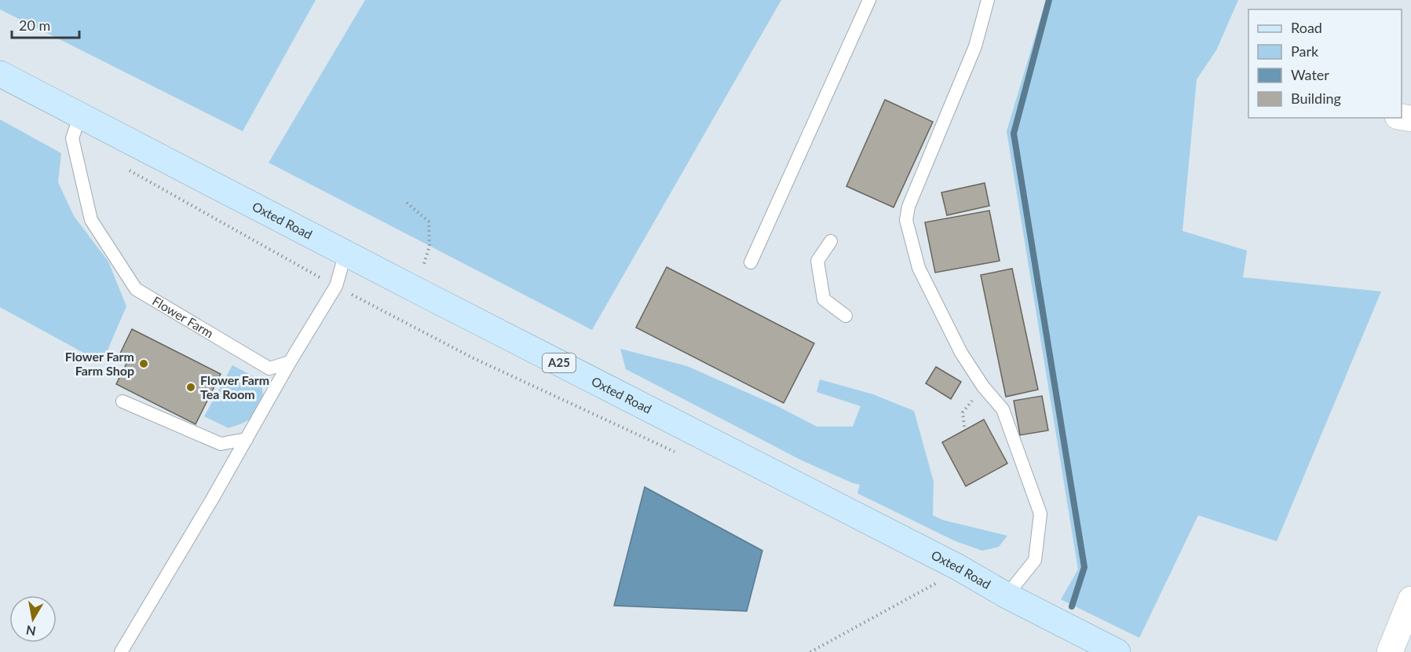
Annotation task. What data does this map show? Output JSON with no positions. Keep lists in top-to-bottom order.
{
  "streets": {
    "main road": ["Oxted Road", "A25"],
    "lane": ["Flower Farm"]
  },
  "crossings": [
    ["Oxted Road", "Flower Farm"]
  ],
  "places": ["Flower Farm Farm Shop", "Flower Farm Tea Room"],
  "legend": [
    "Road",
    "Park",
    "Water",
    "Building"
  ],
  "scale_bar": "20 m",
  "north": "bottom"
}
